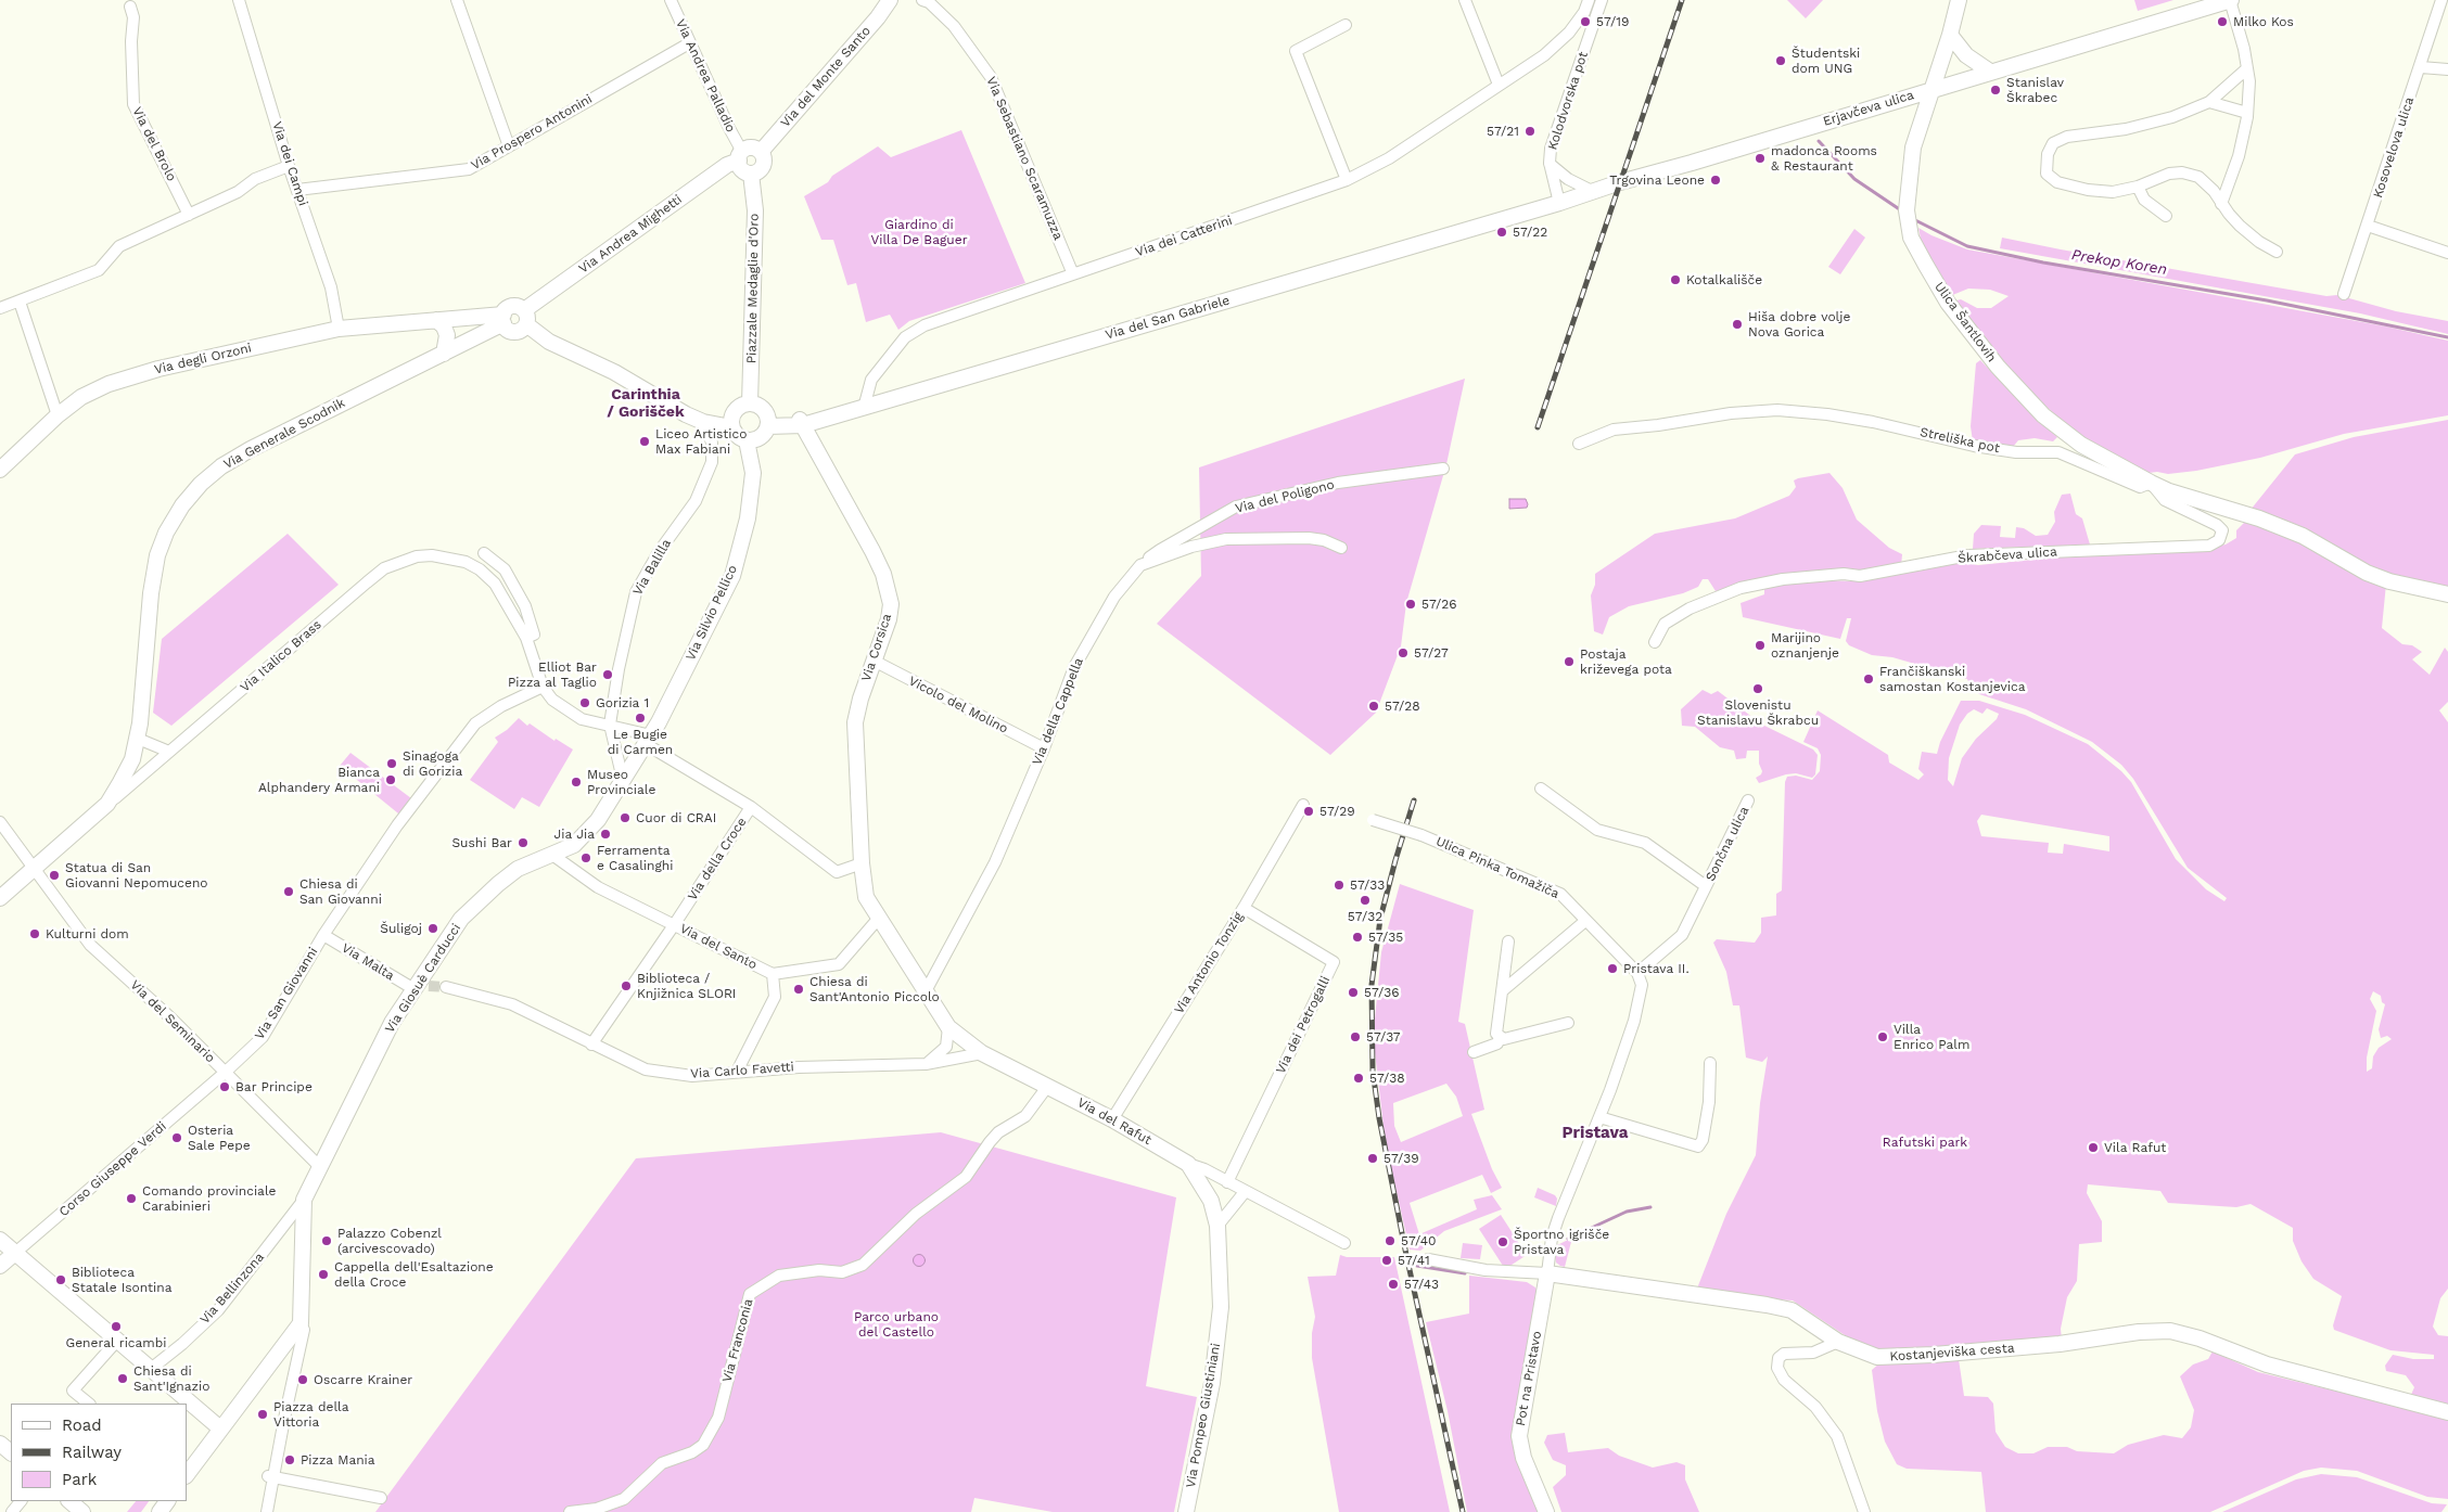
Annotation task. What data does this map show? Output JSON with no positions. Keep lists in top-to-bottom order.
{
  "streets": {
    "main road": [
      "Via del Monte Santo",
      "Erjavčeva ulica",
      "Via Andrea Mighetti",
      "Piazzale Medaglie d'Oro",
      "Via del San Gabriele",
      "Ulica Šantlovih",
      "Via degli Orzoni",
      "Via Generale Scodnik",
      "Streliška pot",
      "Via Silvio Pellico",
      "Via Corsica",
      "Via Italico Brass",
      "Via Giosuè Carducci",
      "Via del Rafut",
      "Corso Giuseppe Verdi",
      "Kostanjeviška cesta",
      "Pot na Pristavo",
      "Via Pompeo Giustiniani"
    ],
    "street": [
      "Via Andrea Palladio",
      "Kolodvorska pot",
      "Via Prospero Antonini",
      "Via del Brolo",
      "Kosovelova ulica",
      "Via Sebastiano Scaramuzza",
      "Via dei Campi",
      "Via dei Catterini",
      "Via del Poligono",
      "Škrabčeva ulica",
      "Via Balilla",
      "Vicolo del Molino",
      "Via della Cappella",
      "Sončna ulica",
      "Via della Croce",
      "Ulica Pinka Tomažiča",
      "Via del Santo",
      "Via Malta",
      "Via Antonio Tonzig",
      "Via San Giovanni",
      "Via del Seminario",
      "Via dei Petrogalli",
      "Via Carlo Favetti",
      "Via Bellinzona",
      "Via Franconia"
    ]
  },
  "crossings": [
    ["Via Andrea Palladio", "Via del Monte Santo"],
    ["Via Andrea Palladio", "Via Prospero Antonini"],
    ["Via Andrea Palladio", "Via Andrea Mighetti"],
    ["Via Andrea Palladio", "Piazzale Medaglie d'Oro"],
    ["Via del Monte Santo", "Via Andrea Mighetti"],
    ["Via del Monte Santo", "Piazzale Medaglie d'Oro"],
    ["Kolodvorska pot", "Erjavčeva ulica"],
    ["Erjavčeva ulica", "Via del San Gabriele"],
    ["Erjavčeva ulica", "Ulica Šantlovih"],
    ["Via Prospero Antonini", "Via dei Campi"],
    ["Via Sebastiano Scaramuzza", "Via dei Catterini"],
    ["Via dei Campi", "Via degli Orzoni"],
    ["Via Andrea Mighetti", "Piazzale Medaglie d'Oro"],
    ["Via Andrea Mighetti", "Via degli Orzoni"],
    ["Via dei Catterini", "Via del San Gabriele"],
    ["Piazzale Medaglie d'Oro", "Via del San Gabriele"],
    ["Piazzale Medaglie d'Oro", "Via Silvio Pellico"],
    ["Via del San Gabriele", "Via Silvio Pellico"],
    ["Via del San Gabriele", "Via Corsica"],
    ["Ulica Šantlovih", "Streliška pot"],
    ["Ulica Šantlovih", "Škrabčeva ulica"],
    ["Via degli Orzoni", "Via Generale Scodnik"],
    ["Via Generale Scodnik", "Via Italico Brass"],
    ["Streliška pot", "Škrabčeva ulica"],
    ["Via del Poligono", "Via della Cappella"],
    ["Via Silvio Pellico", "Via Giosuè Carducci"],
    ["Via Corsica", "Vicolo del Molino"],
    ["Via Corsica", "Via del Rafut"],
    ["Via Italico Brass", "Via San Giovanni"],
    ["Via Italico Brass", "Via del Seminario"],
    ["Vicolo del Molino", "Via della Cappella"],
    ["Via della Cappella", "Via del Rafut"],
    ["Sončna ulica", "Ulica Pinka Tomažiča"],
    ["Via della Croce", "Via del Santo"],
    ["Via della Croce", "Via Carlo Favetti"],
    ["Via del Santo", "Via Giosuè Carducci"],
    ["Via del Santo", "Via del Rafut"],
    ["Via Malta", "Via Giosuè Carducci"],
    ["Via Malta", "Via San Giovanni"],
    ["Via Antonio Tonzig", "Via dei Petrogalli"],
    ["Via Antonio Tonzig", "Via del Rafut"],
    ["Via Giosuè Carducci", "Via del Seminario"],
    ["Via Giosuè Carducci", "Via Bellinzona"],
    ["Via San Giovanni", "Via del Seminario"],
    ["Via San Giovanni", "Corso Giuseppe Verdi"],
    ["Via del Seminario", "Corso Giuseppe Verdi"],
    ["Via dei Petrogalli", "Via del Rafut"],
    ["Via Carlo Favetti", "Via del Rafut"],
    ["Via del Rafut", "Via Franconia"],
    ["Via del Rafut", "Via Pompeo Giustiniani"],
    ["Kostanjeviška cesta", "Pot na Pristavo"]
  ],
  "districts": ["Carinthia / Gorišček", "Pristava"],
  "water": ["Prekop Koren"],
  "parks": ["Giardino di Villa De Baguer", "Rafutski park", "Parco urbano del Castello"],
  "places": [
    "57/19",
    "Milko Kos",
    "Študentski dom UNG",
    "Stanislav Škrabec",
    "57/21",
    "madonca Rooms & Restaurant",
    "Trgovina Leone",
    "57/22",
    "Kotalkališče",
    "Hiša dobre volje Nova Gorica",
    "Liceo Artistico Max Fabiani",
    "57/26",
    "Marijino oznanjenje",
    "57/27",
    "Postaja križevega pota",
    "Elliot Bar Pizza al Taglio",
    "Frančiškanski samostan Kostanjevica",
    "Slovenistu Stanislavu Škrabcu",
    "Gorizia 1",
    "57/28",
    "Le Bugie di Carmen",
    "Sinagoga di Gorizia",
    "Bianca Alphandery Armani",
    "Museo Provinciale",
    "57/29",
    "Cuor di CRAI",
    "Jia Jia",
    "Sushi Bar",
    "Ferramenta e Casalinghi",
    "Statua di San Giovanni Nepomuceno",
    "57/33",
    "Chiesa di San Giovanni",
    "57/32",
    "Šuligoj",
    "Kulturni dom",
    "57/35",
    "Pristava II.",
    "Biblioteca / Knjižnica SLORI",
    "Chiesa di Sant'Antonio Piccolo",
    "57/36",
    "57/37",
    "Villa Enrico Palm",
    "57/38",
    "Bar Principe",
    "Osteria Sale Pepe",
    "Vila Rafut",
    "57/39",
    "Comando provinciale Carabinieri",
    "Palazzo Cobenzl (arcivescovado)",
    "57/40",
    "Športno igrišče Pristava",
    "57/41",
    "Cappella dell'Esaltazione della Croce",
    "Biblioteca Statale Isontina",
    "57/43",
    "General ricambi",
    "Chiesa di Sant'Ignazio",
    "Oscarre Krainer",
    "Piazza della Vittoria",
    "Pizza Mania"
  ],
  "legend": ["Road", "Railway", "Park"]
}
